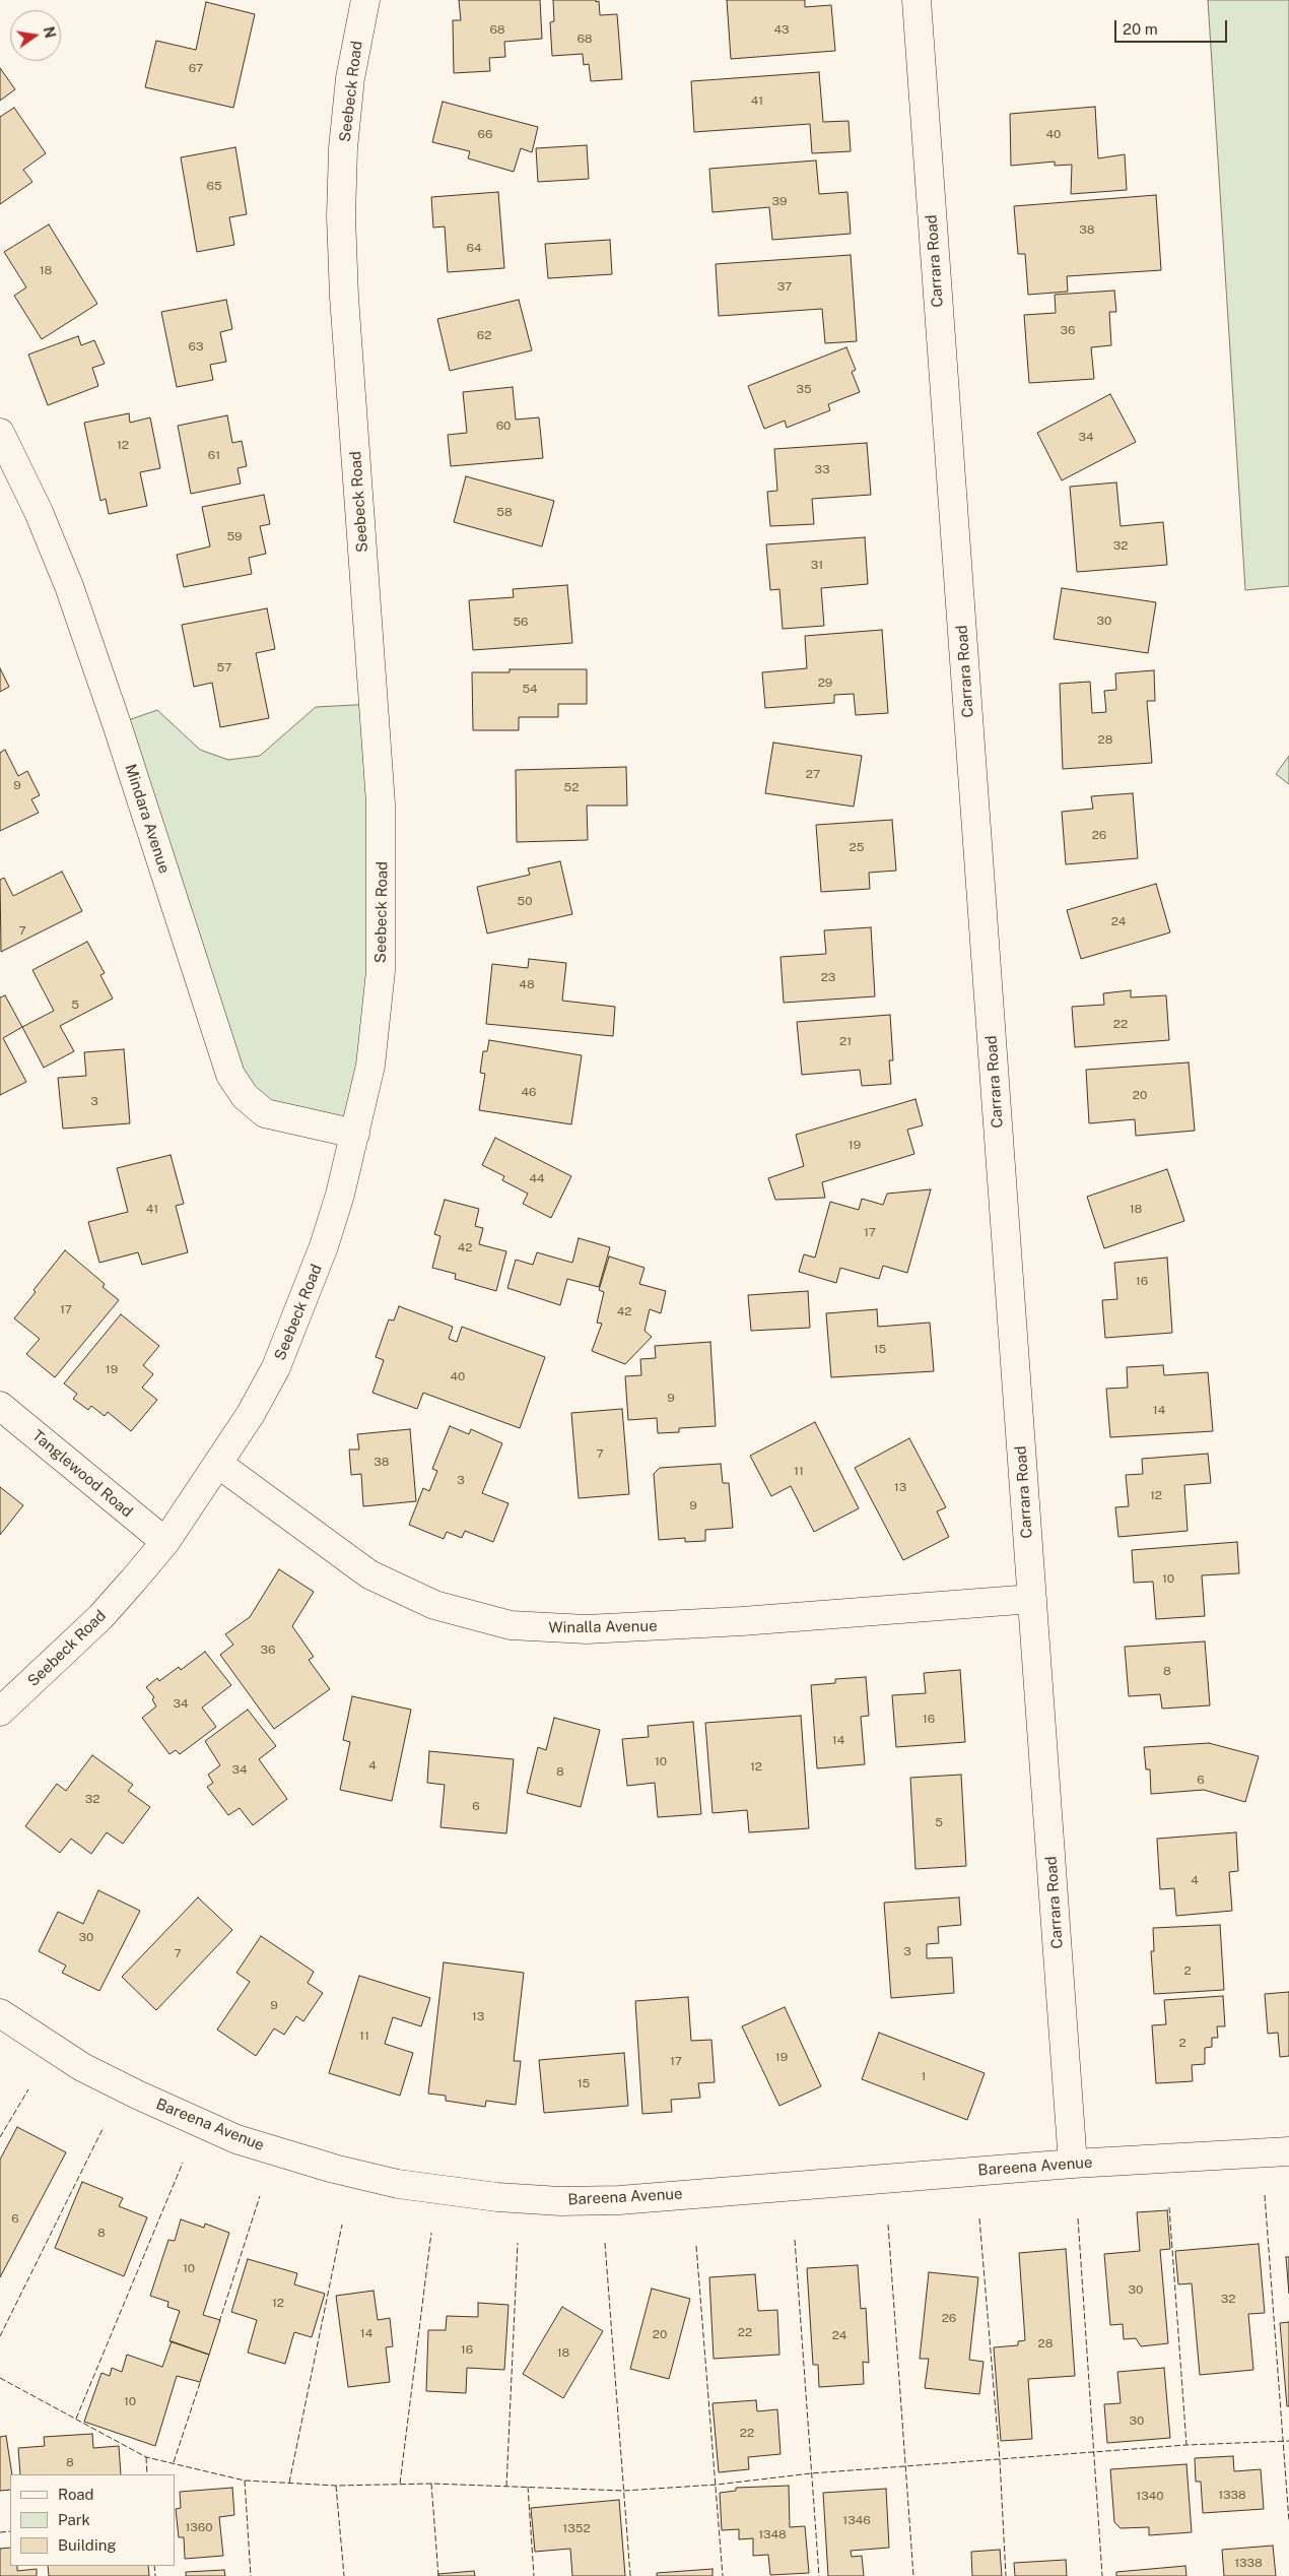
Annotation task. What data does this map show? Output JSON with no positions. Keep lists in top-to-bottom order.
{
  "streets": {
    "street": [
      "Seebeck Road",
      "Carrara Road",
      "Mindara Avenue",
      "Tanglewood Road",
      "Winalla Avenue",
      "Bareena Avenue"
    ]
  },
  "crossings": [
    ["Seebeck Road", "Mindara Avenue"],
    ["Seebeck Road", "Tanglewood Road"],
    ["Seebeck Road", "Winalla Avenue"],
    ["Carrara Road", "Winalla Avenue"],
    ["Carrara Road", "Bareena Avenue"]
  ],
  "house_numbers": [
    "68",
    "43",
    "68",
    "67",
    "41",
    "66",
    "40",
    "65",
    "39",
    "38",
    "64",
    "18",
    "37",
    "36",
    "62",
    "63",
    "35",
    "60",
    "34",
    "12",
    "61",
    "33",
    "58",
    "59",
    "32",
    "31",
    "30",
    "56",
    "57",
    "29",
    "54",
    "28",
    "27",
    "9",
    "52",
    "26",
    "25",
    "50",
    "24",
    "7",
    "23",
    "48",
    "5",
    "22",
    "21",
    "46",
    "20",
    "3",
    "19",
    "44",
    "41",
    "18",
    "17",
    "42",
    "16",
    "17",
    "42",
    "15",
    "19",
    "40",
    "9",
    "14",
    "7",
    "38",
    "11",
    "3",
    "13",
    "12",
    "9",
    "10",
    "36",
    "8",
    "34",
    "16",
    "14",
    "10",
    "4",
    "12",
    "34",
    "8",
    "6",
    "32",
    "6",
    "5",
    "4",
    "30",
    "3",
    "7",
    "2",
    "9",
    "13",
    "11",
    "2",
    "19",
    "17",
    "1",
    "15",
    "6",
    "8",
    "10",
    "30",
    "32",
    "12",
    "26",
    "22",
    "14",
    "20",
    "24",
    "28",
    "16",
    "18",
    "10",
    "30",
    "22",
    "8",
    "1338",
    "1340",
    "1346",
    "1360",
    "1352",
    "1348",
    "1338"
  ],
  "legend": ["Road", "Park", "Building"],
  "scale_bar": "20 m",
  "north": "right"
}
